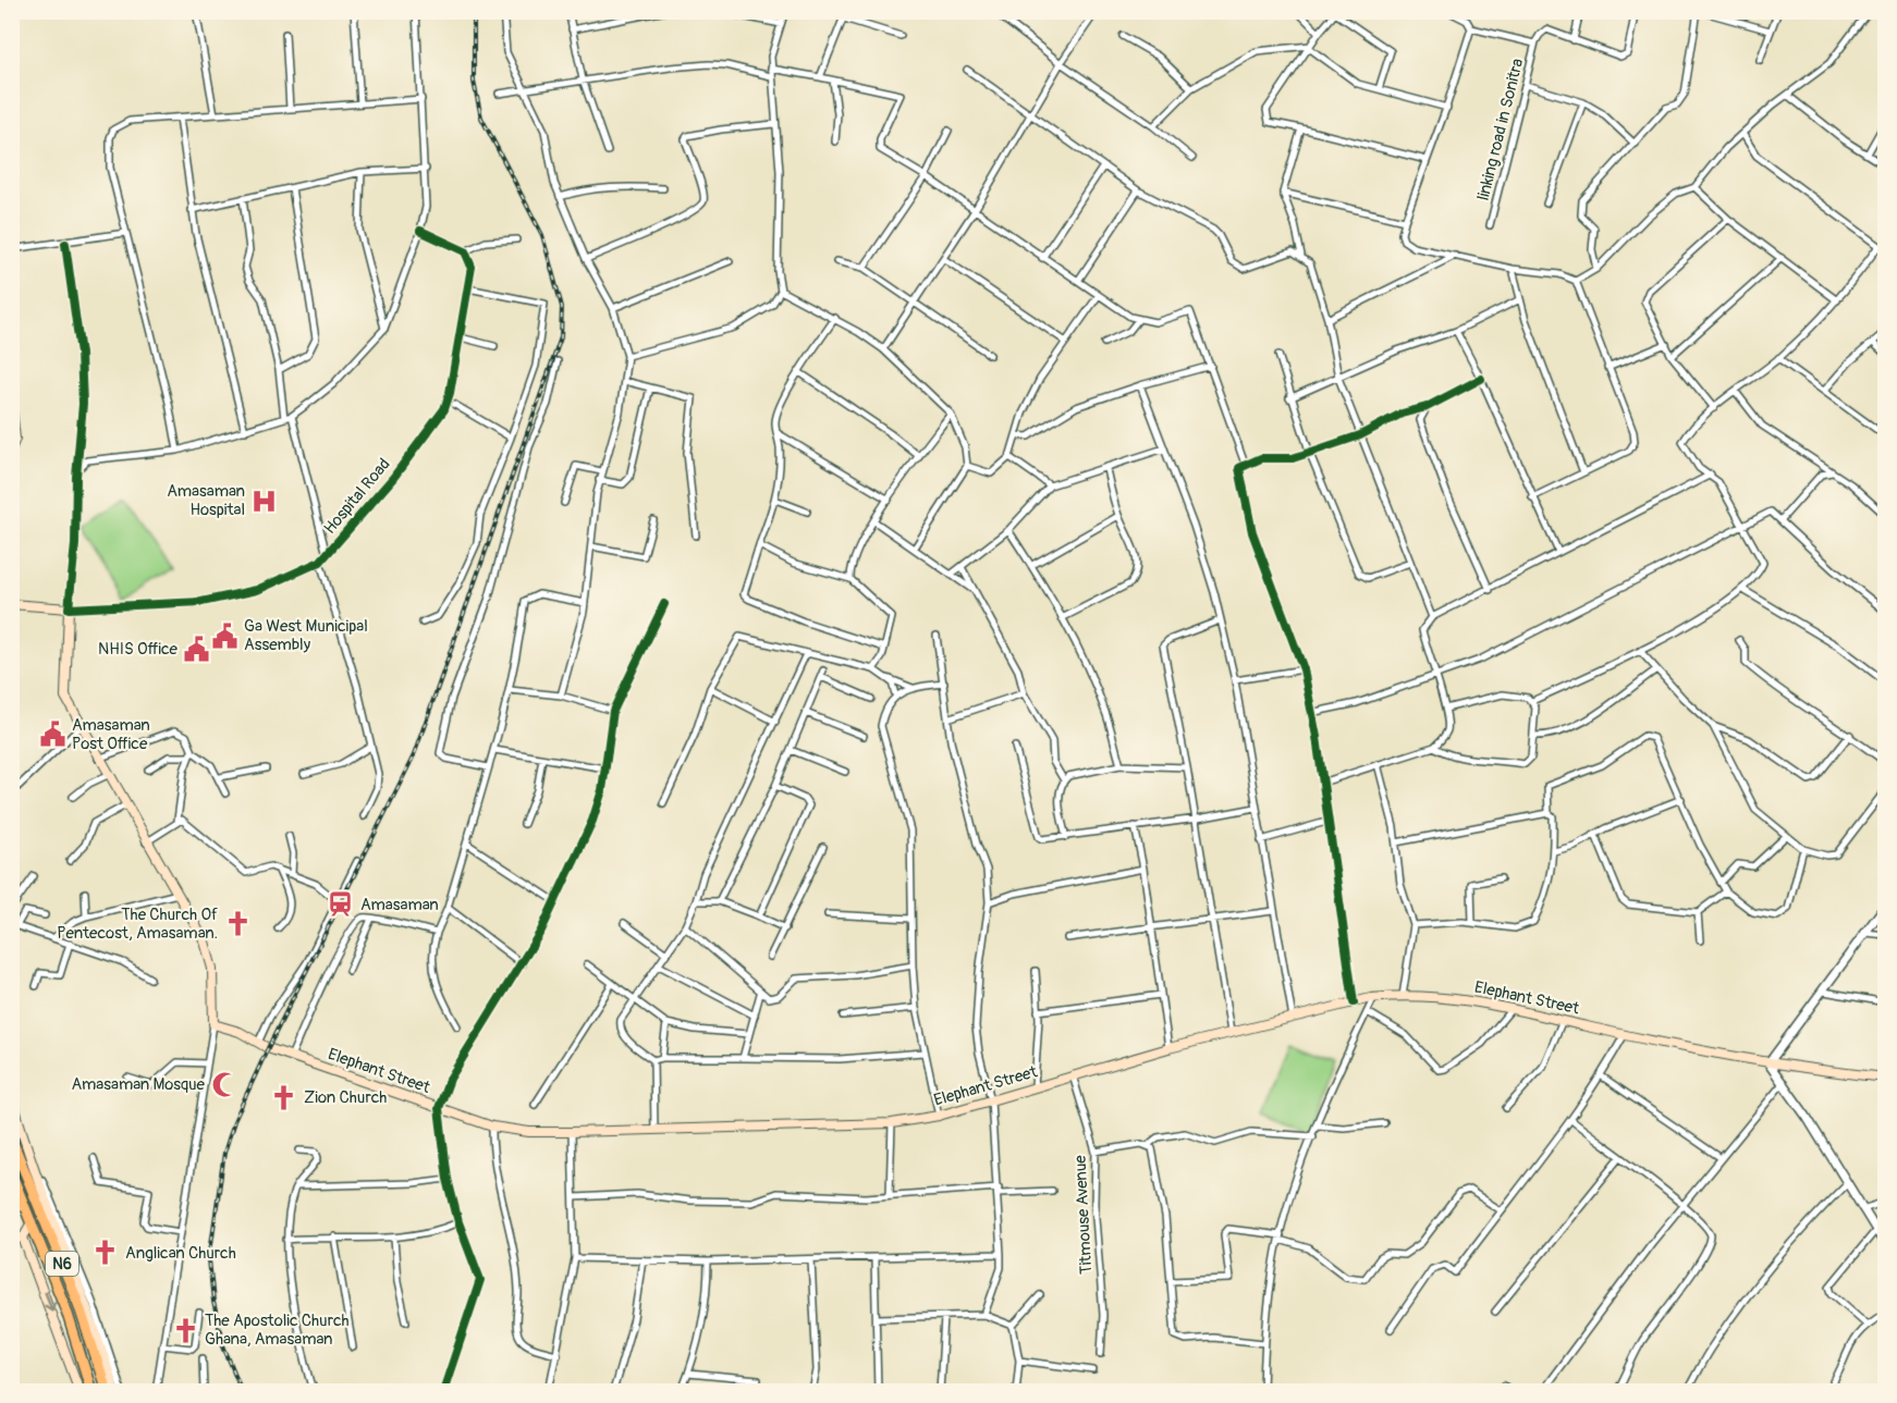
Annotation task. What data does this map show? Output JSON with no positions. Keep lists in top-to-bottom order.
{
  "streets": {
    "highway": ["N6"],
    "main road": ["Hospital Road", "Elephant Street"],
    "street": ["linking road in Sonitra", "Titmouse Avenue"]
  },
  "crossings": [
    ["Elephant Street", "Titmouse Avenue"]
  ],
  "places": {
    "hospital": ["Amasaman Hospital"],
    "public building": ["Ga West Municipal Assembly", "NHIS Office", "Amasaman Post Office"],
    "station": ["Amasaman"],
    "church": [
      "The Church Of Pentecost, Amasaman.",
      "Zion Church",
      "Anglican Church",
      "The Apostolic Church Ghana, Amasaman"
    ],
    "mosque": ["Amasaman Mosque"]
  }
}
